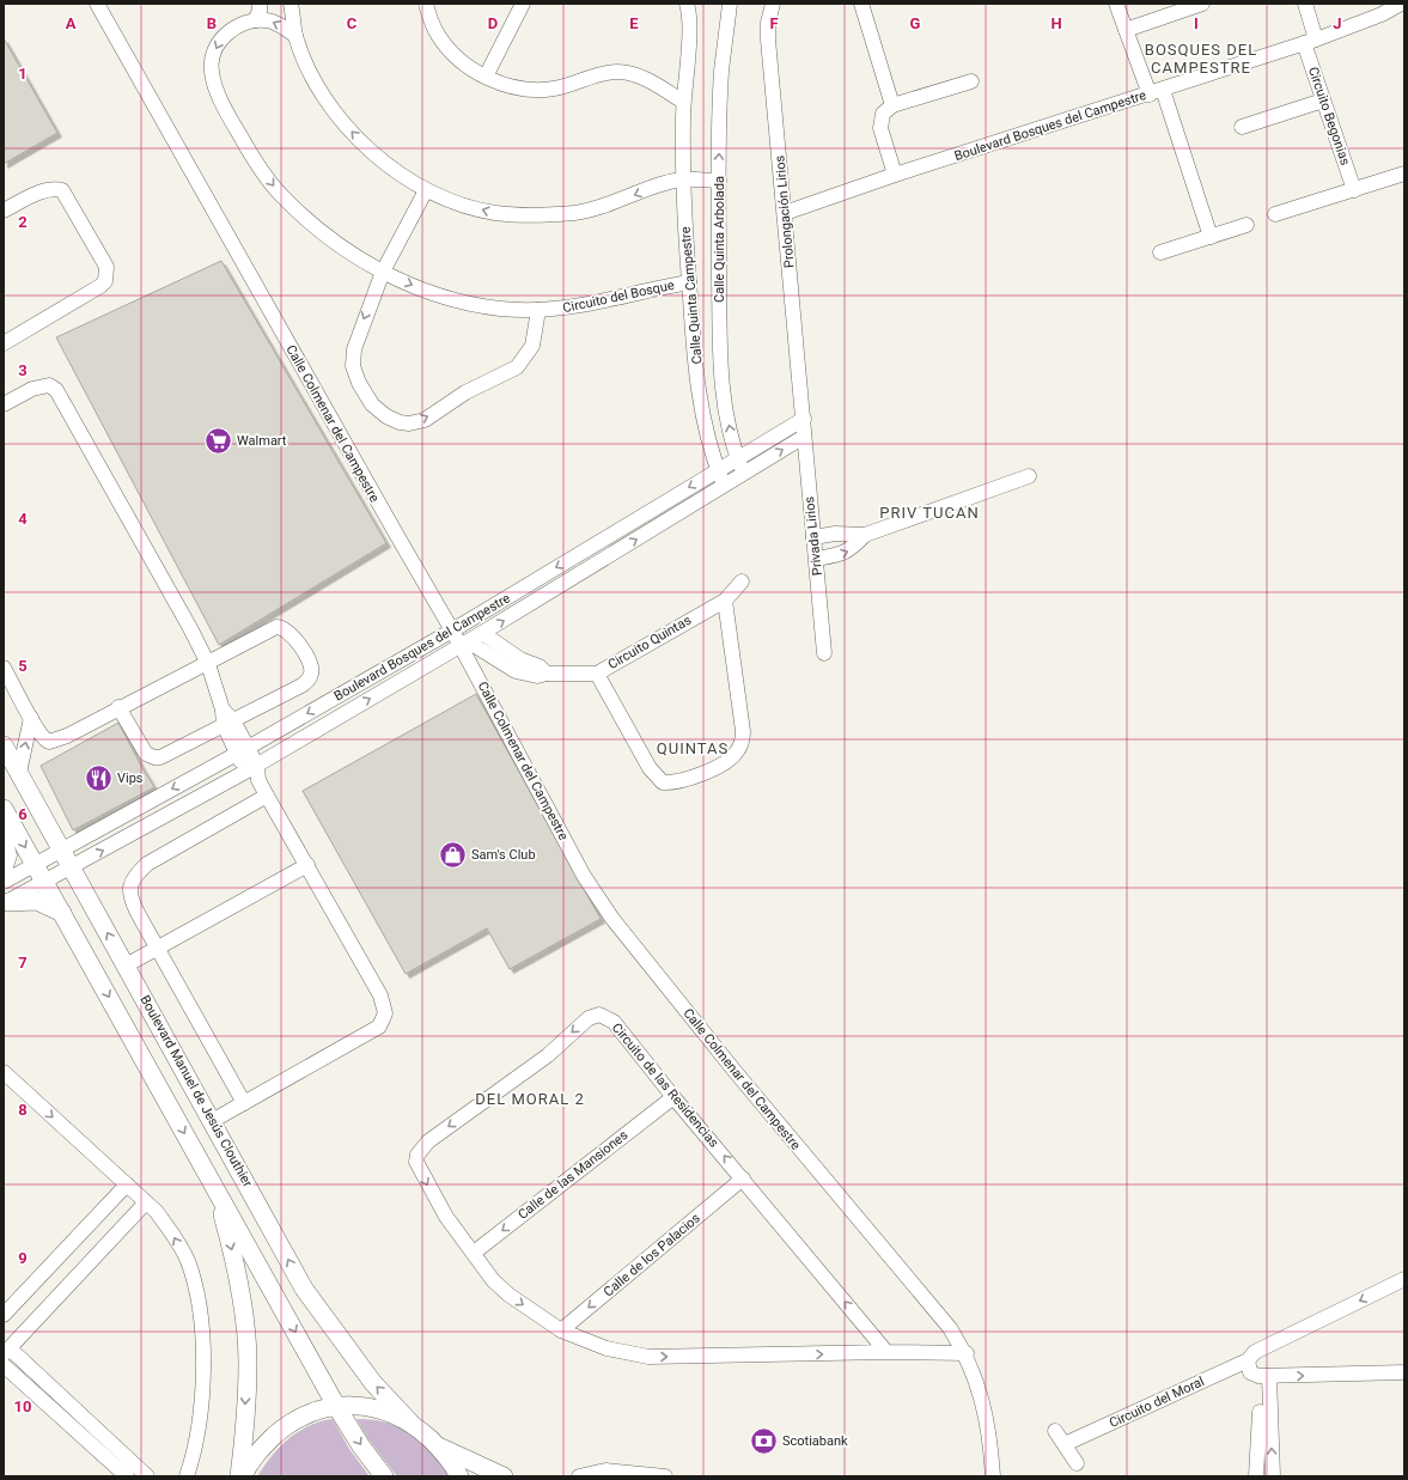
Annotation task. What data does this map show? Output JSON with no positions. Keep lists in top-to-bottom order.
{
  "streets": {
    "main road": ["Boulevard Manuel de Jesús Clouthier"],
    "street": [
      "Circuito Begonias",
      "Boulevard Bosques del Campestre",
      "Prolongación Lirios",
      "Calle Quinta Arbolada",
      "Calle Quinta Campestre",
      "Circuito del Bosque",
      "Calle Colmenar del Campestre",
      "Privada Lirios",
      "Circuito Quintas",
      "Circuito de las Residencias",
      "Calle de las Mansiones",
      "Calle de los Palacios",
      "Circuito del Moral"
    ]
  },
  "crossings": [
    ["Circuito Begonias", "Boulevard Bosques del Campestre"],
    ["Boulevard Bosques del Campestre", "Prolongación Lirios"],
    ["Boulevard Bosques del Campestre", "Calle Quinta Arbolada"],
    ["Boulevard Bosques del Campestre", "Calle Quinta Campestre"],
    ["Boulevard Bosques del Campestre", "Calle Colmenar del Campestre"],
    ["Boulevard Bosques del Campestre", "Privada Lirios"],
    ["Boulevard Bosques del Campestre", "Circuito Quintas"],
    ["Boulevard Bosques del Campestre", "Boulevard Manuel de Jesús Clouthier"],
    ["Prolongación Lirios", "Privada Lirios"],
    ["Calle Quinta Campestre", "Circuito del Bosque"],
    ["Calle Colmenar del Campestre", "Circuito Quintas"],
    ["Calle Colmenar del Campestre", "Circuito de las Residencias"],
    ["Circuito de las Residencias", "Calle de las Mansiones"],
    ["Circuito de las Residencias", "Calle de los Palacios"]
  ],
  "one_way": [
    "Calle Quinta Arbolada",
    "Calle de las Mansiones",
    "Calle de los Palacios",
    "Circuito del Moral"
  ],
  "districts": [
    "BOSQUES DEL CAMPESTRE",
    "PRIV TUCAN",
    "QUINTAS",
    "DEL MORAL 2"
  ],
  "places": {
    "supermarket": ["Walmart"],
    "restaurant": ["Vips"],
    "shop": ["Sam's Club"],
    "bank": ["Scotiabank"]
  },
  "grid": {
    "columns": [
      "A",
      "B",
      "C",
      "D",
      "E",
      "F",
      "G",
      "H",
      "I",
      "J"
    ],
    "rows": [
      "1",
      "2",
      "3",
      "4",
      "5",
      "6",
      "7",
      "8",
      "9",
      "10"
    ]
  }
}
